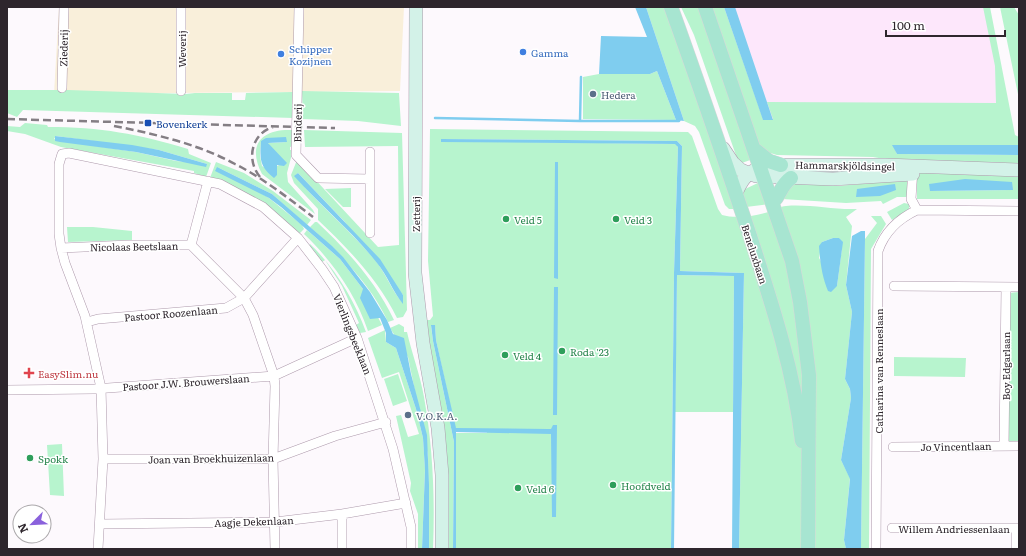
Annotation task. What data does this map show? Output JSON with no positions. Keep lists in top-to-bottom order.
{
  "streets": {
    "main road": ["Beneluxbaan"],
    "street": [
      "Ziederij",
      "Weverij",
      "Binderij",
      "Hammarskjöldsingel",
      "Zetterij",
      "Nicolaas Beetslaan",
      "Pastoor Roozenlaan",
      "Vierlingsbeeklaan",
      "Boy Edgarlaan",
      "Catharina van Renneslaan",
      "Pastoor J.W. Brouwerslaan",
      "Jo Vincentlaan",
      "Joan van Broekhuizenlaan",
      "Aagje Dekenlaan",
      "Willem Andriessenlaan"
    ]
  },
  "crossings": [
    ["Hammarskjöldsingel", "Beneluxbaan"],
    ["Nicolaas Beetslaan", "Pastoor Roozenlaan"],
    ["Nicolaas Beetslaan", "Vierlingsbeeklaan"],
    ["Nicolaas Beetslaan", "Pastoor J.W. Brouwerslaan"],
    ["Nicolaas Beetslaan", "Joan van Broekhuizenlaan"],
    ["Nicolaas Beetslaan", "Aagje Dekenlaan"],
    ["Pastoor Roozenlaan", "Vierlingsbeeklaan"],
    ["Vierlingsbeeklaan", "Pastoor J.W. Brouwerslaan"],
    ["Vierlingsbeeklaan", "Joan van Broekhuizenlaan"],
    ["Vierlingsbeeklaan", "Aagje Dekenlaan"],
    ["Boy Edgarlaan", "Jo Vincentlaan"],
    ["Catharina van Renneslaan", "Jo Vincentlaan"],
    ["Catharina van Renneslaan", "Willem Andriessenlaan"]
  ],
  "places": {
    "other": [
      "Gamma",
      "Schipper Kozijnen",
      "Hedera",
      "Veld 5",
      "Veld 3",
      "Roda '23",
      "Veld 4",
      "V.O.K.A.",
      "Spokk",
      "Hoofdveld",
      "Veld 6"
    ],
    "transit": ["Bovenkerk"],
    "health": ["EasySlim.nu"]
  },
  "scale_bar": "100 m",
  "north": "bottom left"
}
